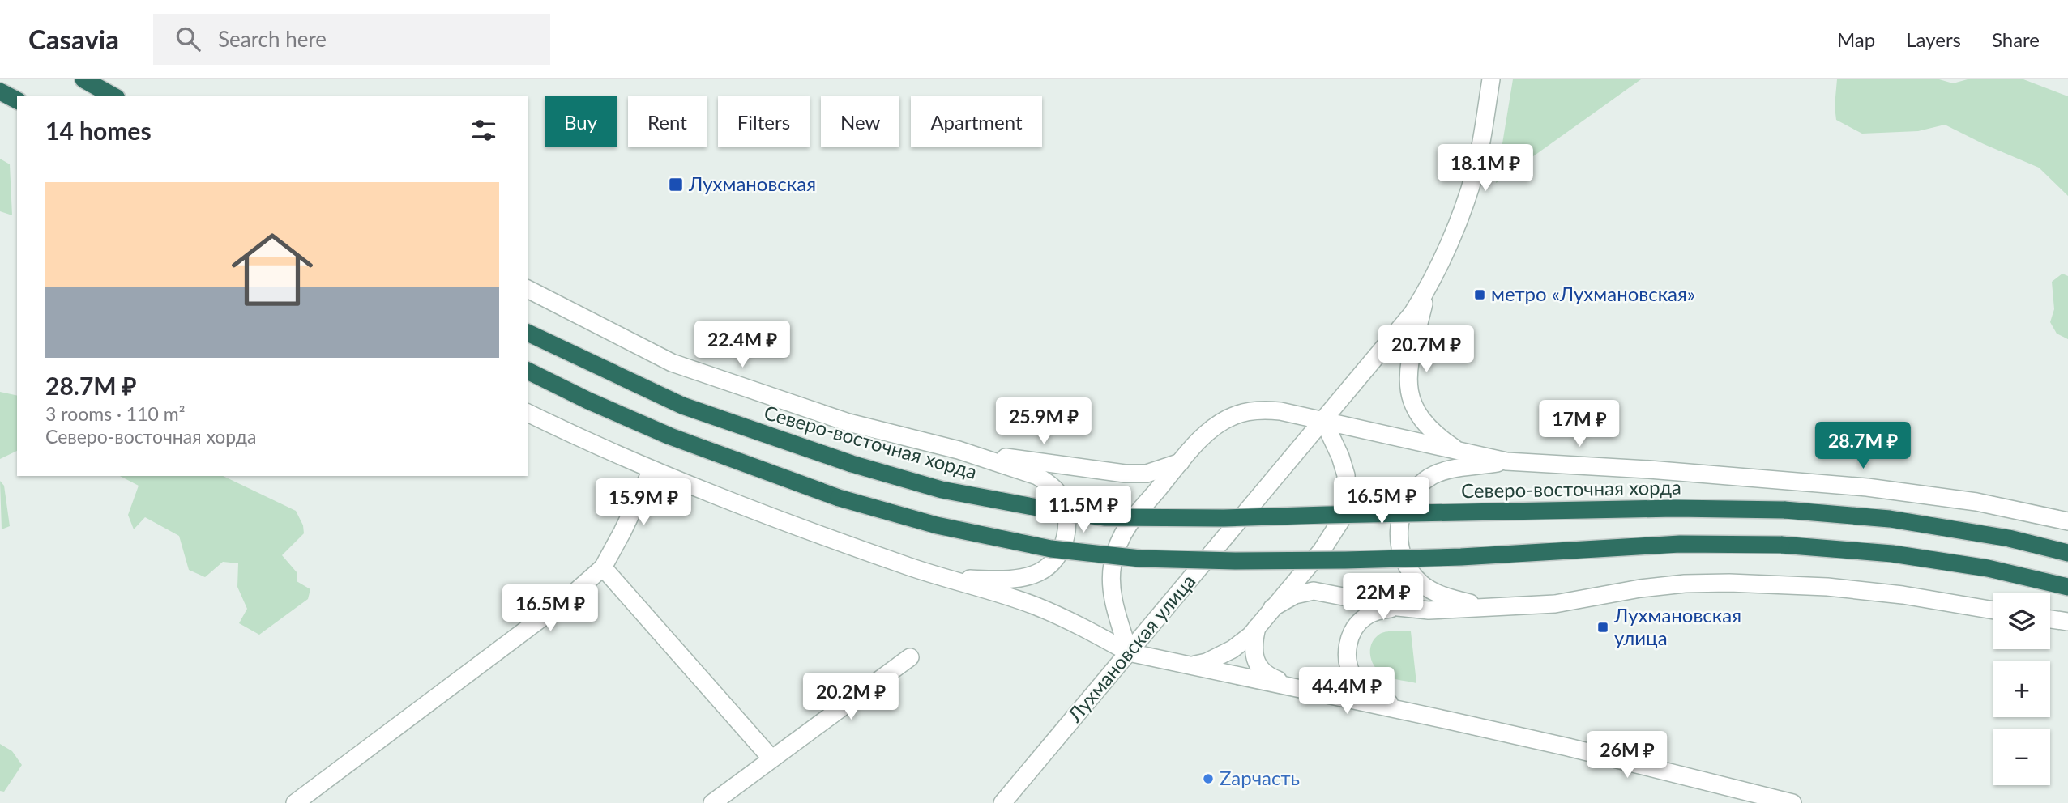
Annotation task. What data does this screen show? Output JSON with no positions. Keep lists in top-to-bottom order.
{
  "streets": {
    "highway": ["Северо-восточная хорда"],
    "street": ["Лухмановская улица"]
  },
  "places": {
    "transit": ["Лухмановская", "метро «Лухмановская»", "Лухмановская улица"],
    "other": ["Zapчасть"]
  },
  "page": {
    "header": "Casavia",
    "search": "Search here",
    "nav": ["Map", "Layers", "Share"],
    "chip": [
      "Buy",
      "Rent",
      "Filters",
      "New",
      "Apartment"
    ],
    "heading": "14 homes",
    "price": [
      "18.1M ₽",
      "22.4M ₽",
      "20.7M ₽",
      "25.9M ₽",
      "17M ₽",
      "28.7M ₽",
      "16.5M ₽",
      "15.9M ₽",
      "11.5M ₽",
      "22M ₽",
      "16.5M ₽",
      "44.4M ₽",
      "20.2M ₽",
      "26M ₽"
    ],
    "list": [
      {
        "name": "28.7M ₽",
        "note": "3 rooms · 110 m² · Северо-восточная хорда"
      }
    ],
    "map_buttons": ["+", "−"]
  }
}
